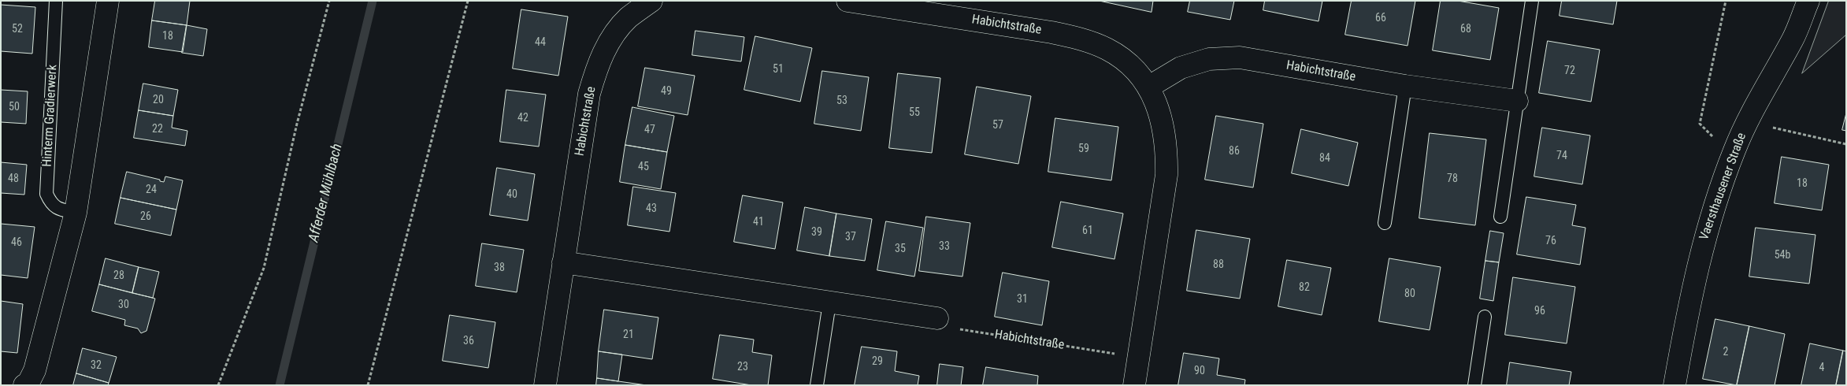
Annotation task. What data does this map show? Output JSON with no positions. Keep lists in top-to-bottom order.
{
  "streets": {
    "street": ["Habichtstraße", "Vaersthausener Straße"],
    "lane": ["Hinterm Gradierwerk"]
  },
  "water": ["Afferder Mühlbach"],
  "house_numbers": [
    "66",
    "52",
    "68",
    "18",
    "44",
    "51",
    "72",
    "49",
    "20",
    "53",
    "50",
    "55",
    "42",
    "57",
    "22",
    "47",
    "59",
    "86",
    "74",
    "84",
    "45",
    "48",
    "78",
    "18",
    "24",
    "40",
    "43",
    "26",
    "41",
    "61",
    "39",
    "37",
    "76",
    "46",
    "33",
    "35",
    "54b",
    "88",
    "38",
    "28",
    "82",
    "80",
    "31",
    "30",
    "96",
    "21",
    "36",
    "2",
    "29",
    "32",
    "23",
    "4",
    "90"
  ]
}
